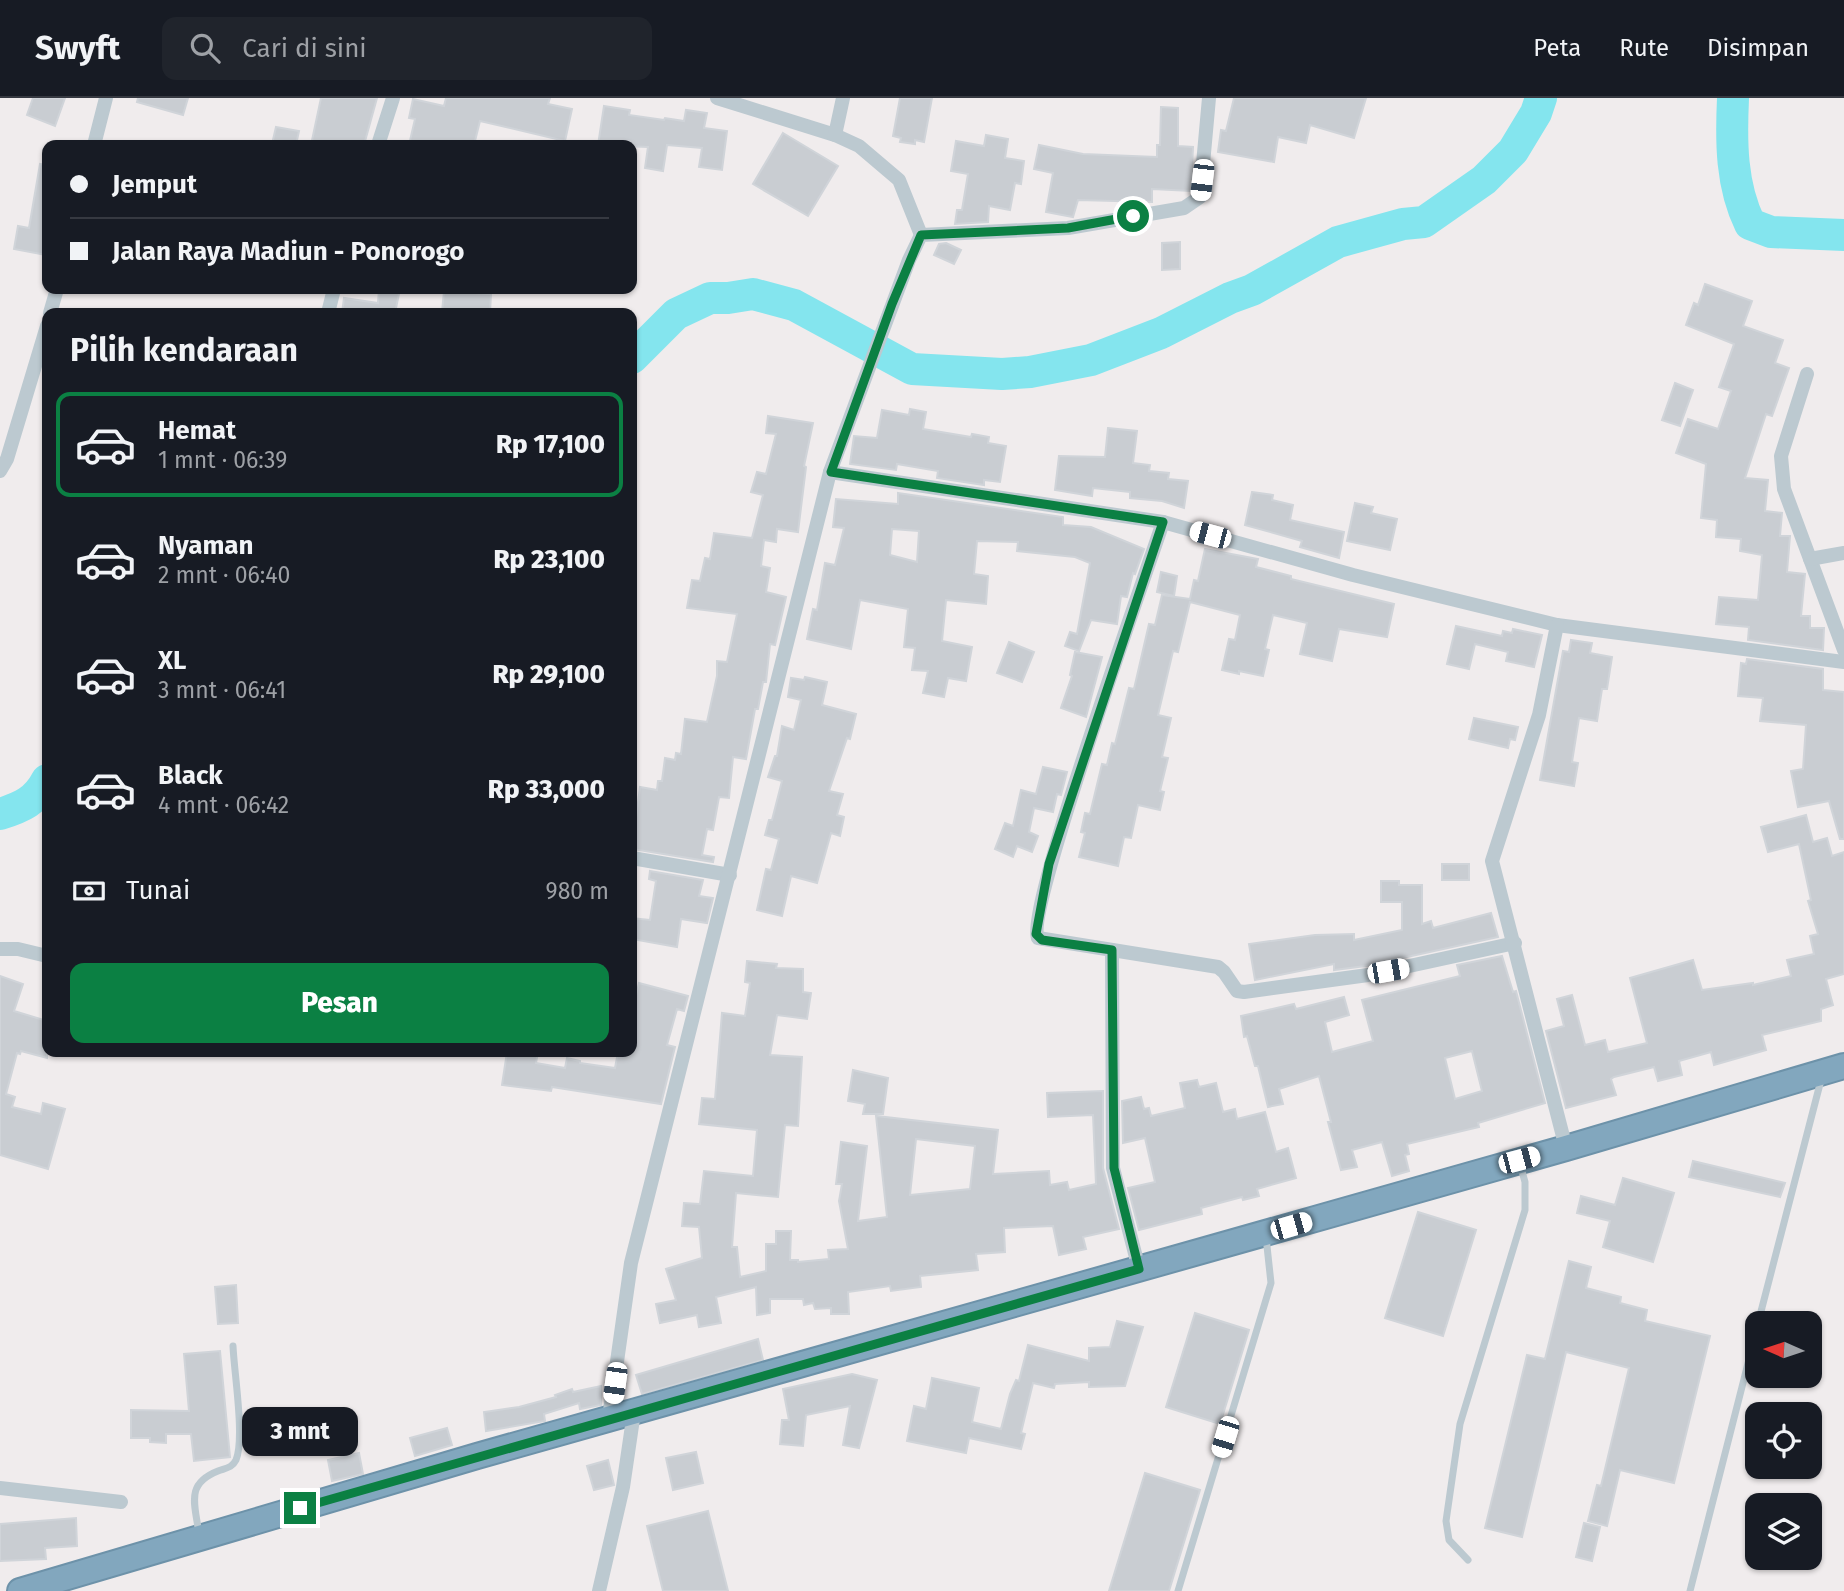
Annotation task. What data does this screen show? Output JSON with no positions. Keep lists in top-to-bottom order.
{
  "north": "left",
  "page": {
    "header": "Swyft",
    "search": "Cari di sini",
    "nav": ["Peta", "Rute", "Disimpan"],
    "banner": ["Jemput", "Jalan Raya Madiun - Ponorogo"],
    "heading": "Pilih kendaraan",
    "list": [
      {
        "name": "Hemat",
        "note": "1 mnt · 06:39",
        "value": "Rp 17,100"
      },
      {
        "name": "Nyaman",
        "note": "2 mnt · 06:40",
        "value": "Rp 23,100"
      },
      {
        "name": "XL",
        "note": "3 mnt · 06:41",
        "value": "Rp 29,100"
      },
      {
        "name": "Black",
        "note": "4 mnt · 06:42",
        "value": "Rp 33,000"
      }
    ],
    "pay": ["Tunai", "980 m"],
    "buttons": "Pesan",
    "bubble": "3 mnt"
  }
}
